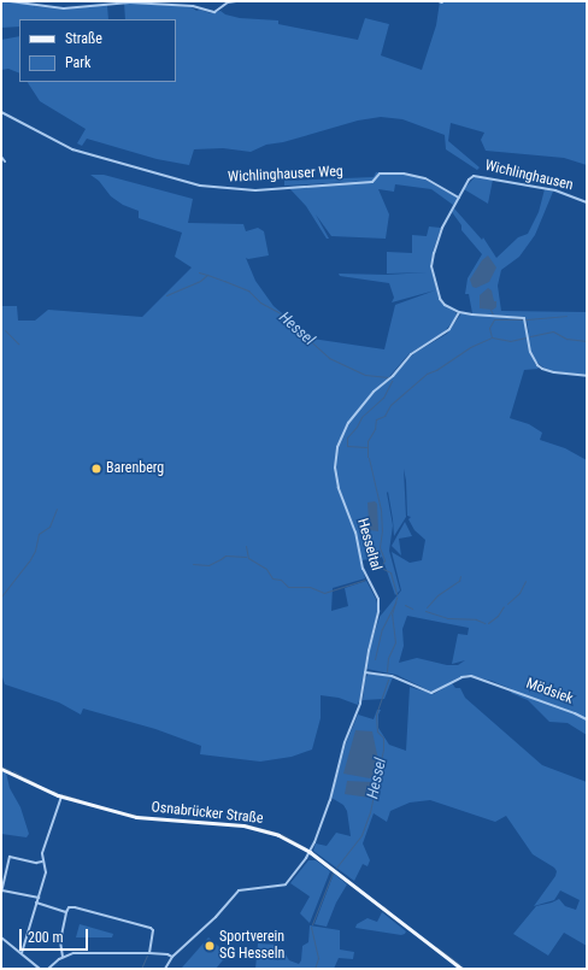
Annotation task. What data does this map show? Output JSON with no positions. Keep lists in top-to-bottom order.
{
  "streets": {
    "main road": ["Osnabrücker Straße"],
    "street": [
      "Wichlinghauser Weg",
      "Wichlinghausen",
      "Hesseltal",
      "Mödsiek"
    ]
  },
  "crossings": [
    ["Wichlinghauser Weg", "Wichlinghausen"],
    ["Wichlinghausen", "Hesseltal"],
    ["Hesseltal", "Mödsiek"],
    ["Hesseltal", "Osnabrücker Straße"]
  ],
  "water": ["Hessel"],
  "places": ["Barenberg", "Sportverein SG Hesseln"],
  "legend": ["Straße", "Park"],
  "scale_bar": "200 m"
}
